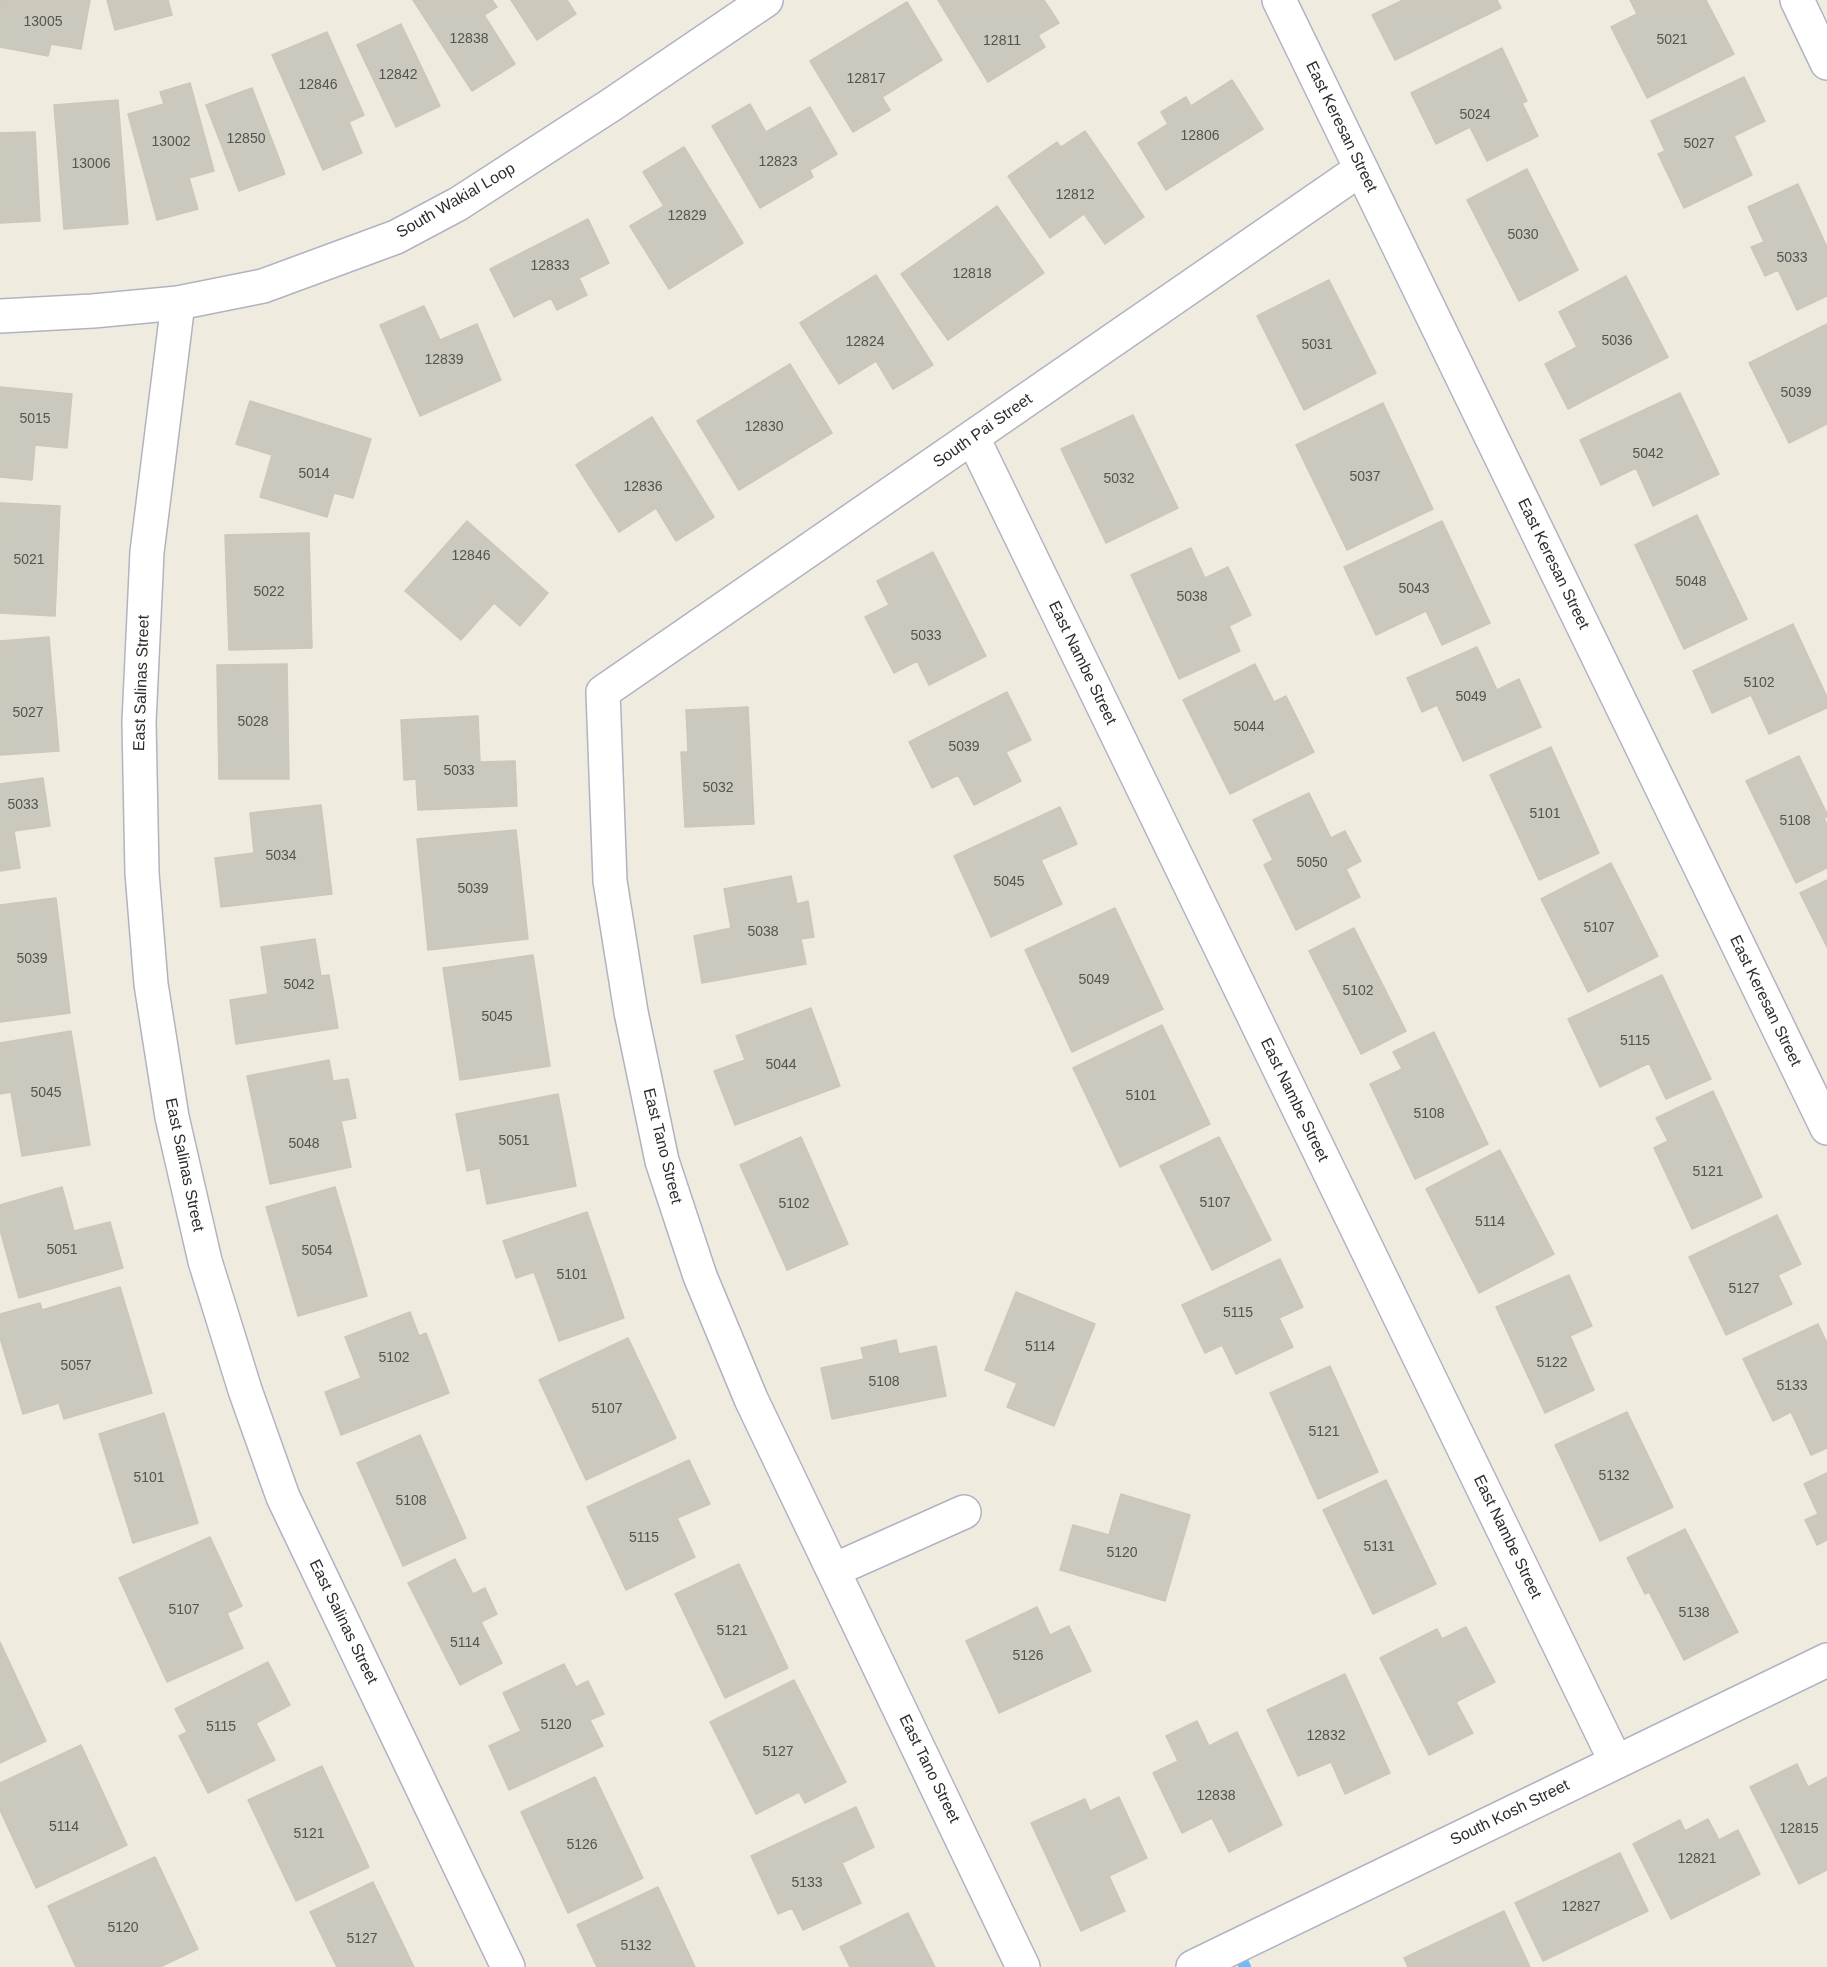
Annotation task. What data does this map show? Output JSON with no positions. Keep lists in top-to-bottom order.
{
  "streets": {
    "street": [
      "East Keresan Street",
      "South Wakial Loop",
      "South Pai Street",
      "East Nambe Street",
      "East Salinas Street",
      "East Tano Street",
      "South Kosh Street"
    ]
  },
  "crossings": [
    ["East Keresan Street", "South Pai Street"],
    ["South Wakial Loop", "East Salinas Street"],
    ["South Pai Street", "East Nambe Street"],
    ["South Pai Street", "East Tano Street"],
    ["East Nambe Street", "South Kosh Street"]
  ],
  "house_numbers": [
    "13005",
    "12838",
    "5021",
    "12811",
    "12842",
    "12817",
    "12846",
    "5024",
    "12806",
    "12850",
    "13002",
    "5027",
    "12823",
    "13006",
    "12812",
    "12829",
    "5030",
    "5033",
    "12833",
    "12818",
    "5036",
    "12824",
    "5031",
    "12839",
    "5039",
    "5015",
    "12830",
    "5042",
    "5014",
    "5037",
    "5032",
    "12836",
    "12846",
    "5021",
    "5048",
    "5043",
    "5022",
    "5038",
    "5033",
    "5102",
    "5049",
    "5027",
    "5028",
    "5044",
    "5039",
    "5033",
    "5032",
    "5033",
    "5101",
    "5108",
    "5034",
    "5050",
    "5045",
    "5039",
    "5107",
    "5038",
    "5039",
    "5049",
    "5042",
    "5102",
    "5045",
    "5115",
    "5044",
    "5045",
    "5101",
    "5108",
    "5051",
    "5048",
    "5121",
    "5107",
    "5102",
    "5114",
    "5051",
    "5054",
    "5101",
    "5127",
    "5115",
    "5114",
    "5102",
    "5122",
    "5057",
    "5108",
    "5133",
    "5107",
    "5121",
    "5132",
    "5101",
    "5108",
    "5115",
    "5131",
    "5120",
    "5107",
    "5138",
    "5121",
    "5114",
    "5126",
    "5120",
    "5115",
    "12832",
    "5127",
    "12838",
    "5114",
    "12815",
    "5121",
    "5126",
    "12821",
    "5133",
    "12827",
    "5120",
    "5127",
    "5132"
  ]
}
